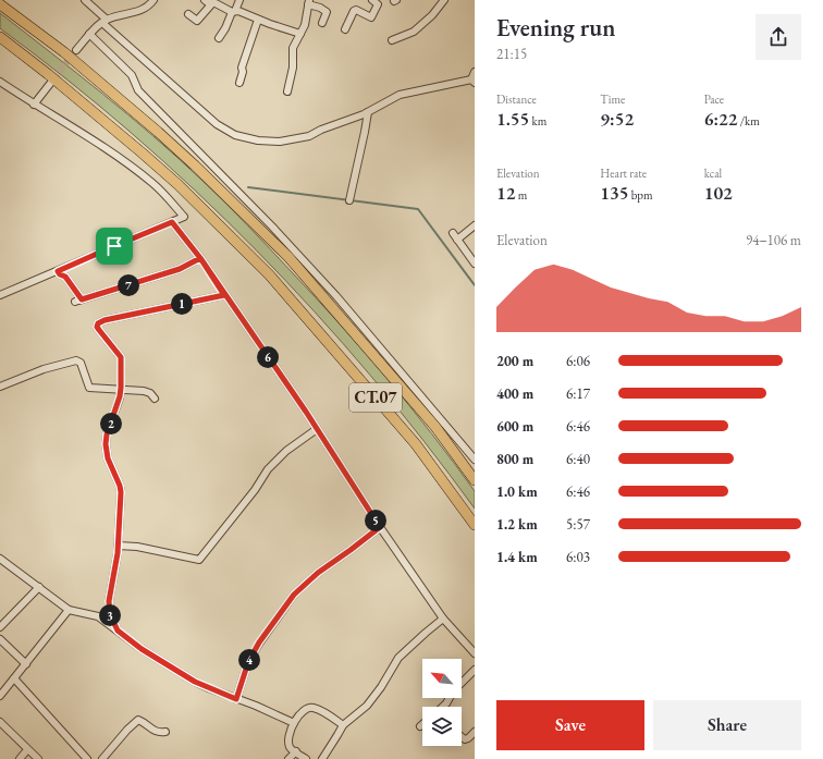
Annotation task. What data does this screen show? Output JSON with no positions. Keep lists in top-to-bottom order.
{
  "streets": {
    "highway": ["CT.07"]
  },
  "north": "top left",
  "page": {
    "heading": ["Evening run", "21:15"],
    "stats": [
      ["Distance", "1.55 km"],
      ["Time", "9:52"],
      ["Pace", "6:22 /km"],
      ["Elevation", "12 m"],
      ["Heart rate", "135 bpm"],
      ["kcal", "102"]
    ],
    "chart": ["Elevation", "94–106 m"],
    "pins": [
      "7",
      "1",
      "6",
      "2",
      "5",
      "3",
      "4"
    ],
    "list": [
      {
        "name": "200 m",
        "note": "6:06"
      },
      {
        "name": "400 m",
        "note": "6:17"
      },
      {
        "name": "600 m",
        "note": "6:46"
      },
      {
        "name": "800 m",
        "note": "6:40"
      },
      {
        "name": "1.0 km",
        "note": "6:46"
      },
      {
        "name": "1.2 km",
        "note": "5:57"
      },
      {
        "name": "1.4 km",
        "note": "6:03"
      }
    ],
    "buttons": ["Save", "Share"]
  }
}
